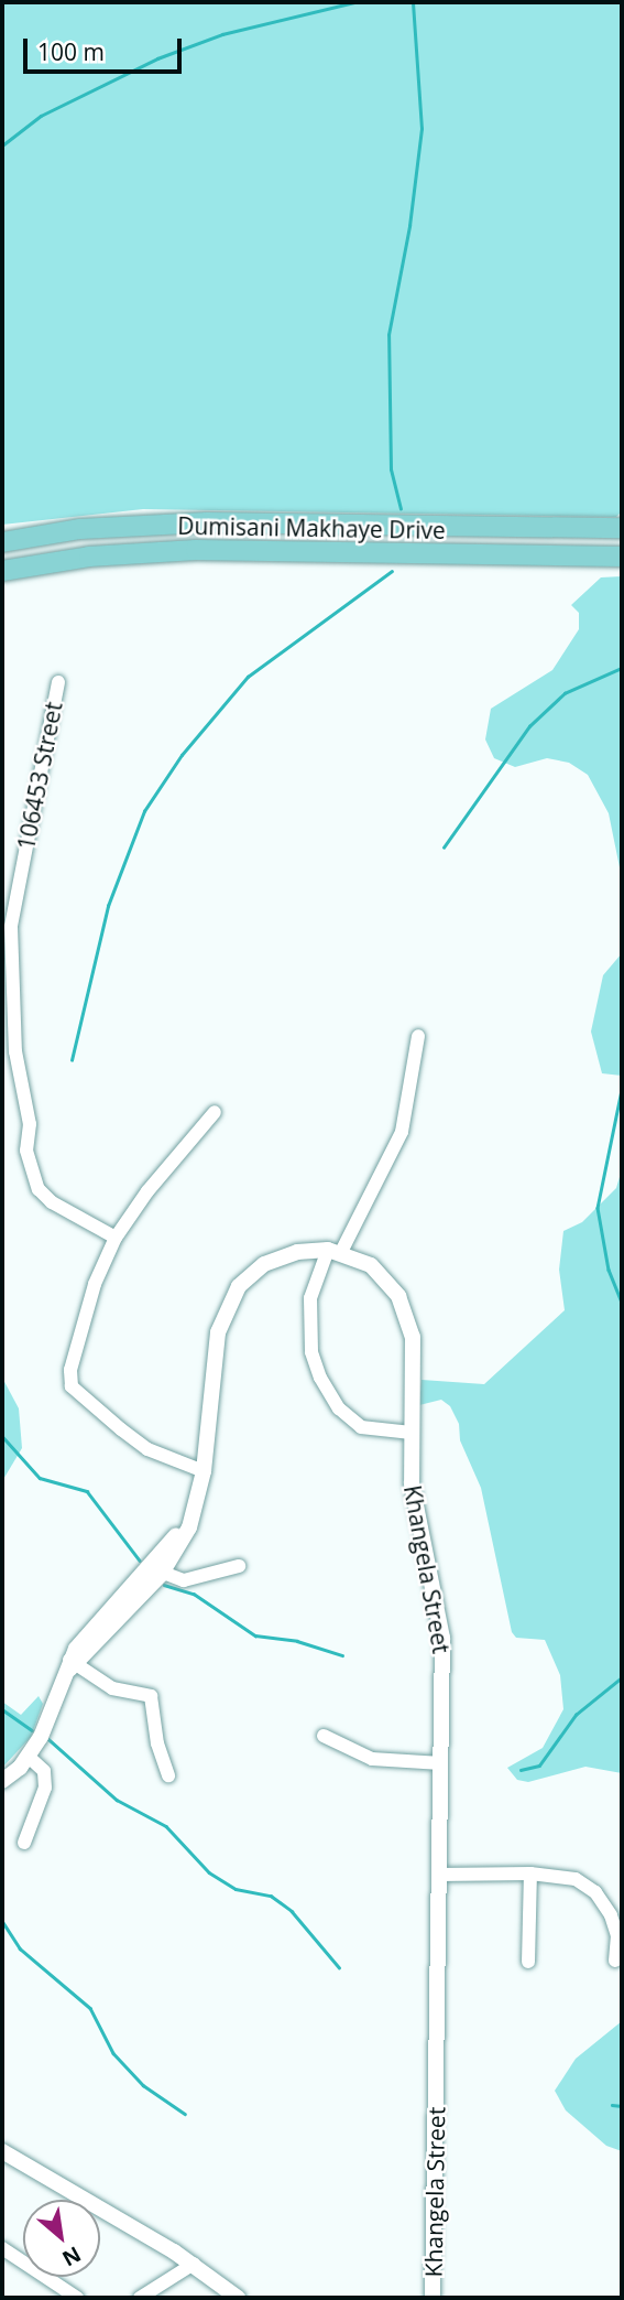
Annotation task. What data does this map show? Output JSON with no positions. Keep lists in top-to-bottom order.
{
  "streets": {
    "main road": ["Dumisani Makhaye Drive"],
    "street": ["106453 Street", "Khangela Street"]
  },
  "scale_bar": "100 m",
  "north": "bottom right"
}
